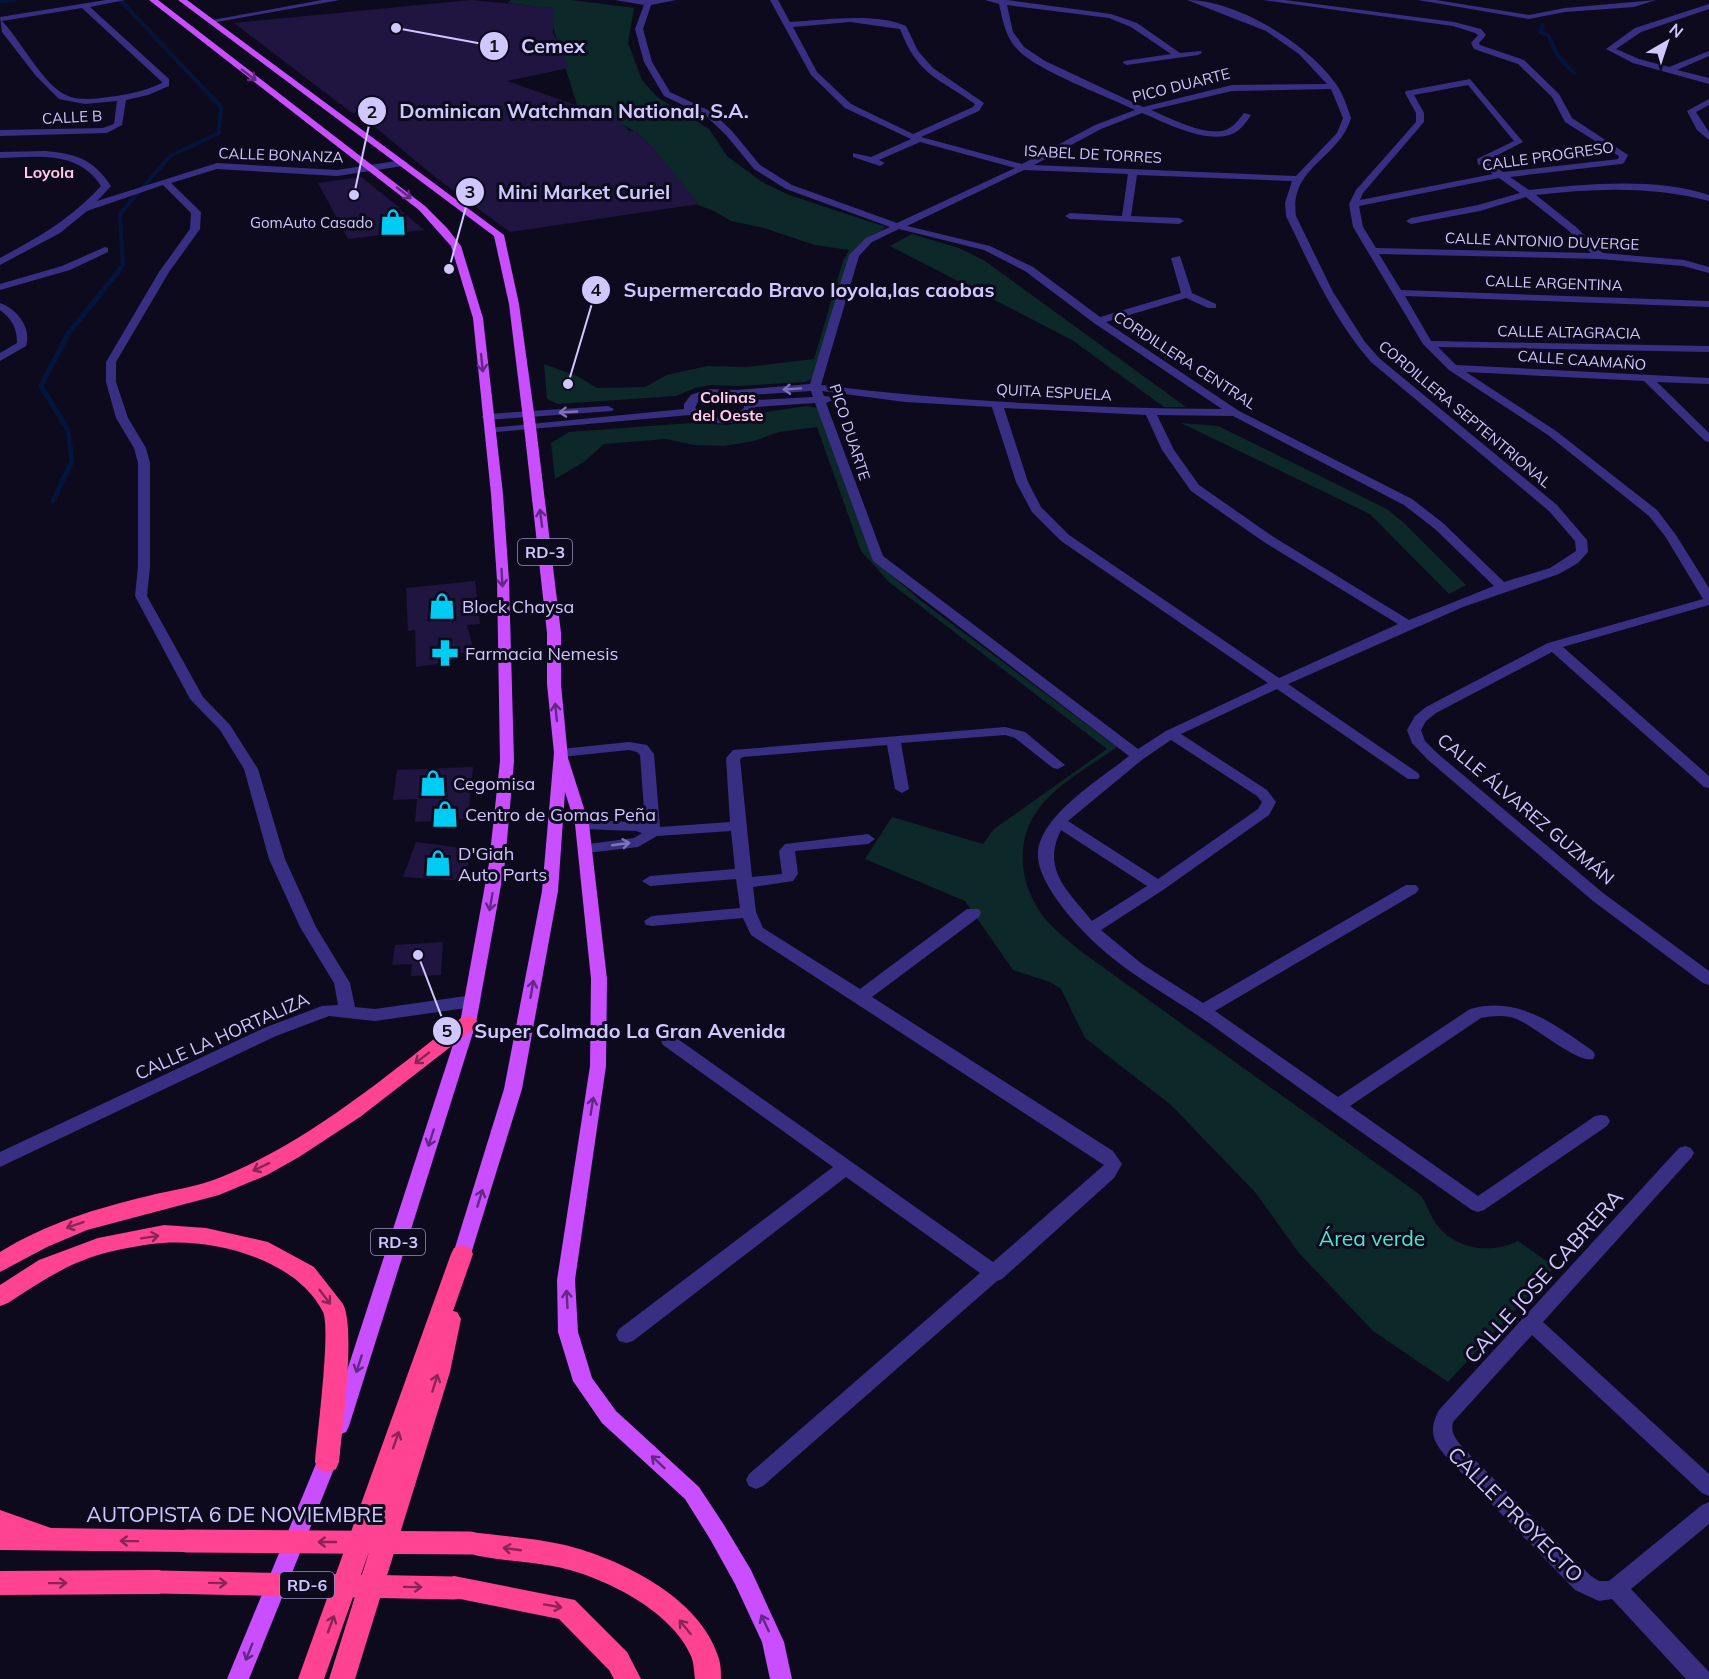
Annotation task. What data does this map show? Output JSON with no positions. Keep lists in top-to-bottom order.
{
  "streets": {
    "highway": ["RD-3", "AUTOPISTA 6 DE NOVIEMBRE", "RD-6"],
    "street": [
      "PICO DUARTE",
      "CALLE B",
      "ISABEL DE TORRES",
      "CALLE BONANZA",
      "CALLE PROGRESO",
      "CALLE ANTONIO DUVERGE",
      "CALLE ARGENTINA",
      "CALLE ALTAGRACIA",
      "CORDILLERA CENTRAL",
      "CALLE CAAMAÑO",
      "QUITA ESPUELA",
      "CORDILLERA SEPTENTRIONAL",
      "CALLE ÁLVAREZ GUZMÁN",
      "CALLE LA HORTALIZA",
      "CALLE JOSE CABRERA",
      "CALLE PROYECTO"
    ]
  },
  "crossings": [
    ["PICO DUARTE", "ISABEL DE TORRES"],
    ["PICO DUARTE", "CORDILLERA CENTRAL"],
    ["PICO DUARTE", "QUITA ESPUELA"],
    ["PICO DUARTE", "CORDILLERA SEPTENTRIONAL"],
    ["ISABEL DE TORRES", "CORDILLERA SEPTENTRIONAL"],
    ["CALLE BONANZA", "RD-3"],
    ["CORDILLERA CENTRAL", "QUITA ESPUELA"],
    ["CORDILLERA CENTRAL", "CORDILLERA SEPTENTRIONAL"],
    ["RD-3", "CALLE LA HORTALIZA"],
    ["CALLE JOSE CABRERA", "CALLE PROYECTO"]
  ],
  "districts": ["Loyola", "Colinas del Oeste"],
  "parks": ["Área verde"],
  "places": {
    "other": [
      "Cemex",
      "Dominican Watchman National, S.A.",
      "Mini Market Curiel",
      "Supermercado Bravo loyola,las caobas",
      "Super Colmado La Gran Avenida"
    ],
    "shop": [
      "GomAuto Casado",
      "Block Chaysa",
      "Cegomisa",
      "Centro de Gomas Peña",
      "D'Giah Auto Parts"
    ],
    "pharmacy": ["Farmacia Nemesis"]
  },
  "north": "top right"
}
